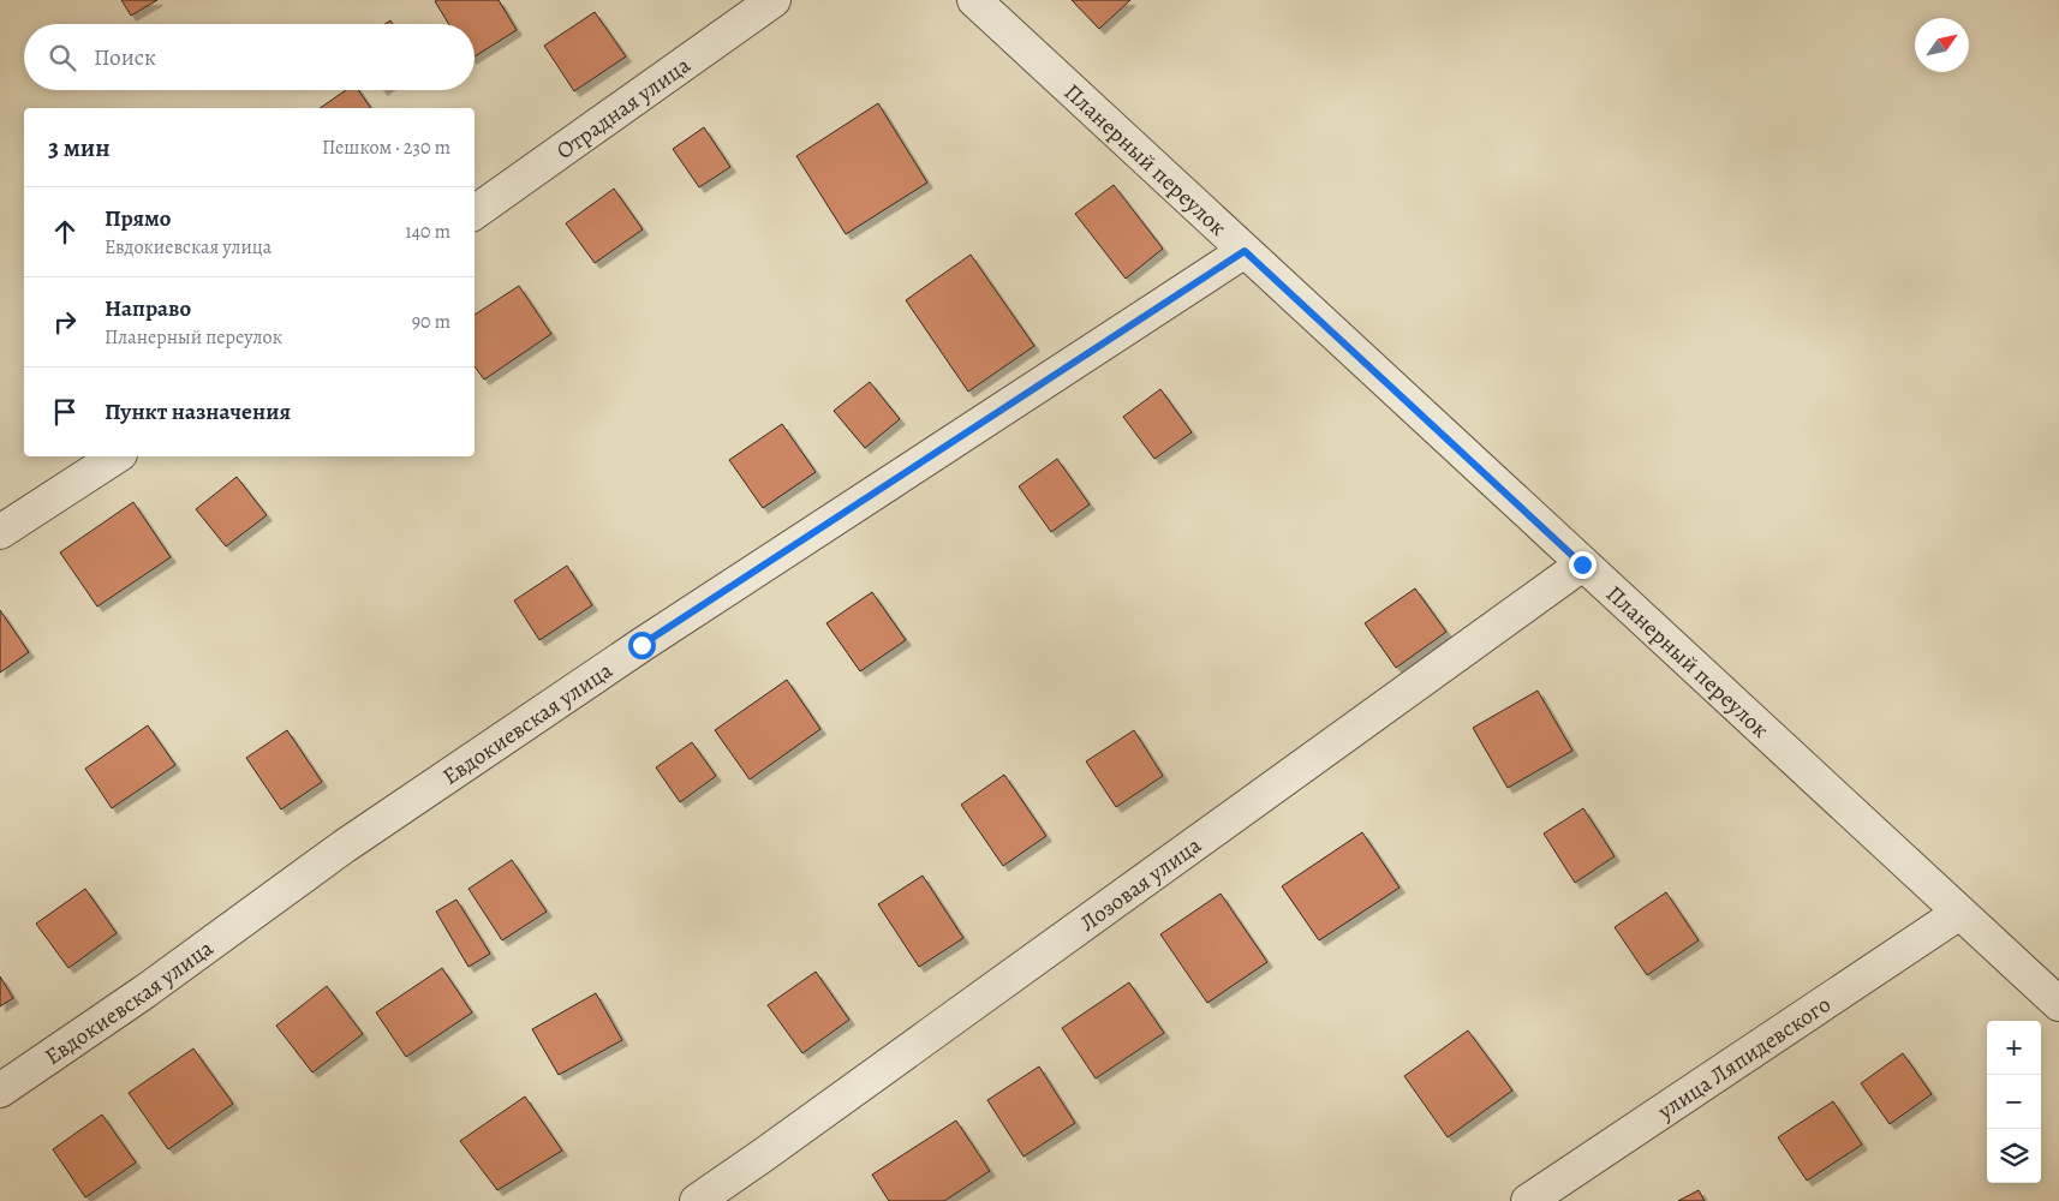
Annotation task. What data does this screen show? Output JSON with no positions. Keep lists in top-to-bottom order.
{
  "streets": {
    "street": [
      "Отрадная улица",
      "Планерный переулок",
      "Евдокиевская улица",
      "Лозовая улица",
      "улица Ляпидевского"
    ]
  },
  "crossings": [
    ["Планерный переулок", "Евдокиевская улица"],
    ["Планерный переулок", "Лозовая улица"],
    ["Планерный переулок", "улица Ляпидевского"]
  ],
  "north": "top right",
  "page": {
    "search": "Поиск",
    "heading": ["3 мин", "Пешком · 230 m"],
    "list": [
      ["Прямо", "Евдокиевская улица", "140 m"],
      ["Направо", "Планерный переулок", "90 m"],
      "Пункт назначения"
    ],
    "map_buttons": ["+", "−"]
  }
}
